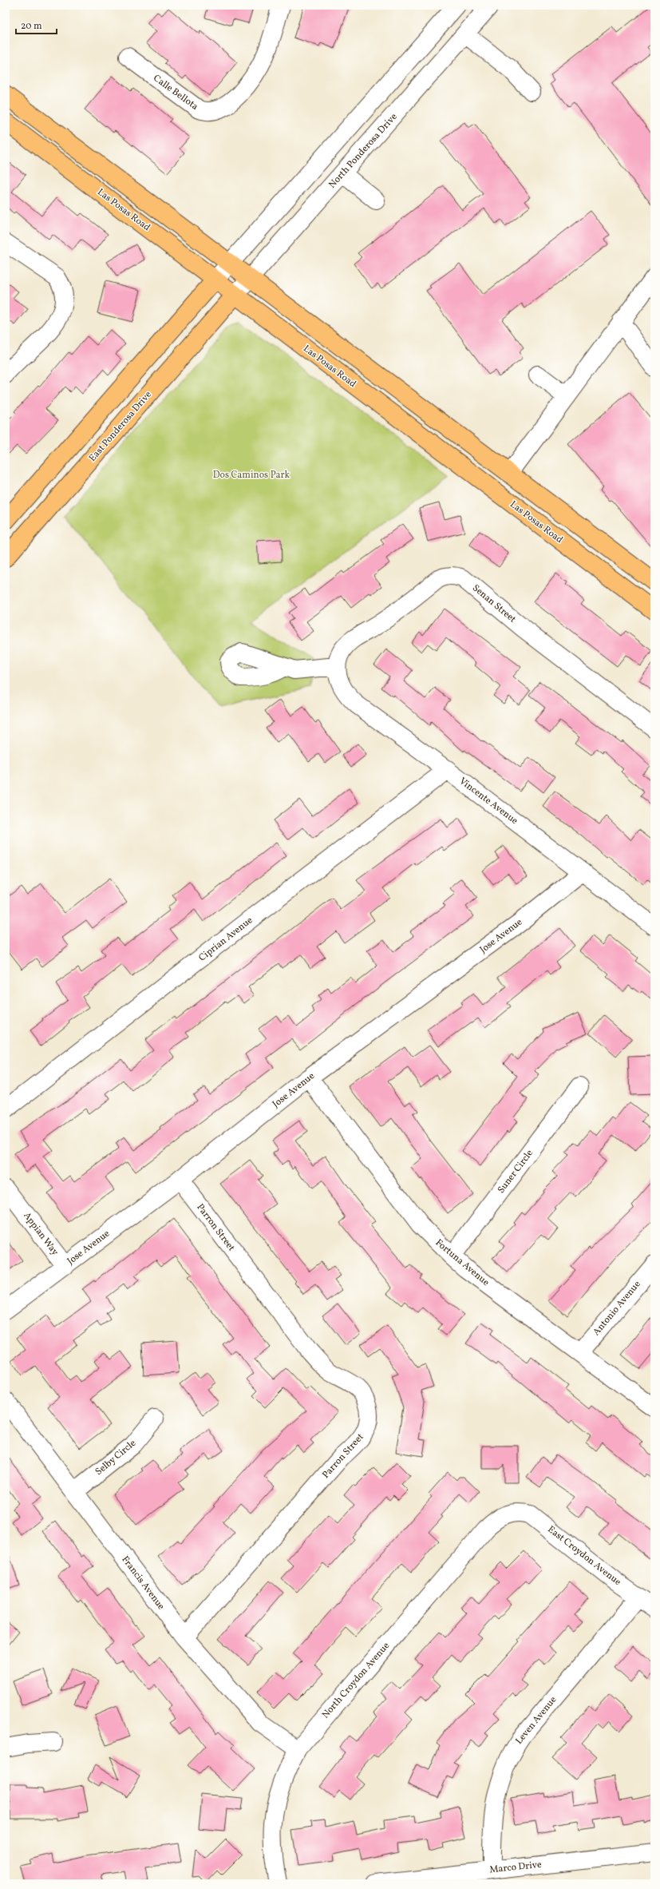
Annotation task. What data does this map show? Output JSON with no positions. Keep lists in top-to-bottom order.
{
  "streets": {
    "main road": ["Las Posas Road", "East Ponderosa Drive"],
    "street": [
      "Calle Bellota",
      "North Ponderosa Drive",
      "Senan Street",
      "Vincente Avenue",
      "Jose Avenue",
      "Ciprian Avenue",
      "Suner Circle",
      "Parron Street",
      "Appian Way",
      "Fortuna Avenue",
      "Antonio Avenue",
      "Selby Circle",
      "East Croydon Avenue",
      "Francis Avenue",
      "North Croydon Avenue",
      "Leven Avenue",
      "Marco Drive"
    ]
  },
  "crossings": [
    ["North Ponderosa Drive", "Las Posas Road"],
    ["North Ponderosa Drive", "East Ponderosa Drive"],
    ["Las Posas Road", "East Ponderosa Drive"],
    ["Senan Street", "Vincente Avenue"],
    ["Vincente Avenue", "Jose Avenue"],
    ["Vincente Avenue", "Ciprian Avenue"],
    ["Jose Avenue", "Parron Street"],
    ["Jose Avenue", "Appian Way"],
    ["Jose Avenue", "Fortuna Avenue"],
    ["Suner Circle", "Fortuna Avenue"],
    ["Parron Street", "Francis Avenue"],
    ["Fortuna Avenue", "Antonio Avenue"],
    ["Selby Circle", "Francis Avenue"],
    ["East Croydon Avenue", "North Croydon Avenue"],
    ["East Croydon Avenue", "Leven Avenue"],
    ["Francis Avenue", "North Croydon Avenue"],
    ["Leven Avenue", "Marco Drive"]
  ],
  "parks": ["Dos Caminos Park"],
  "scale_bar": "20 m"
}
